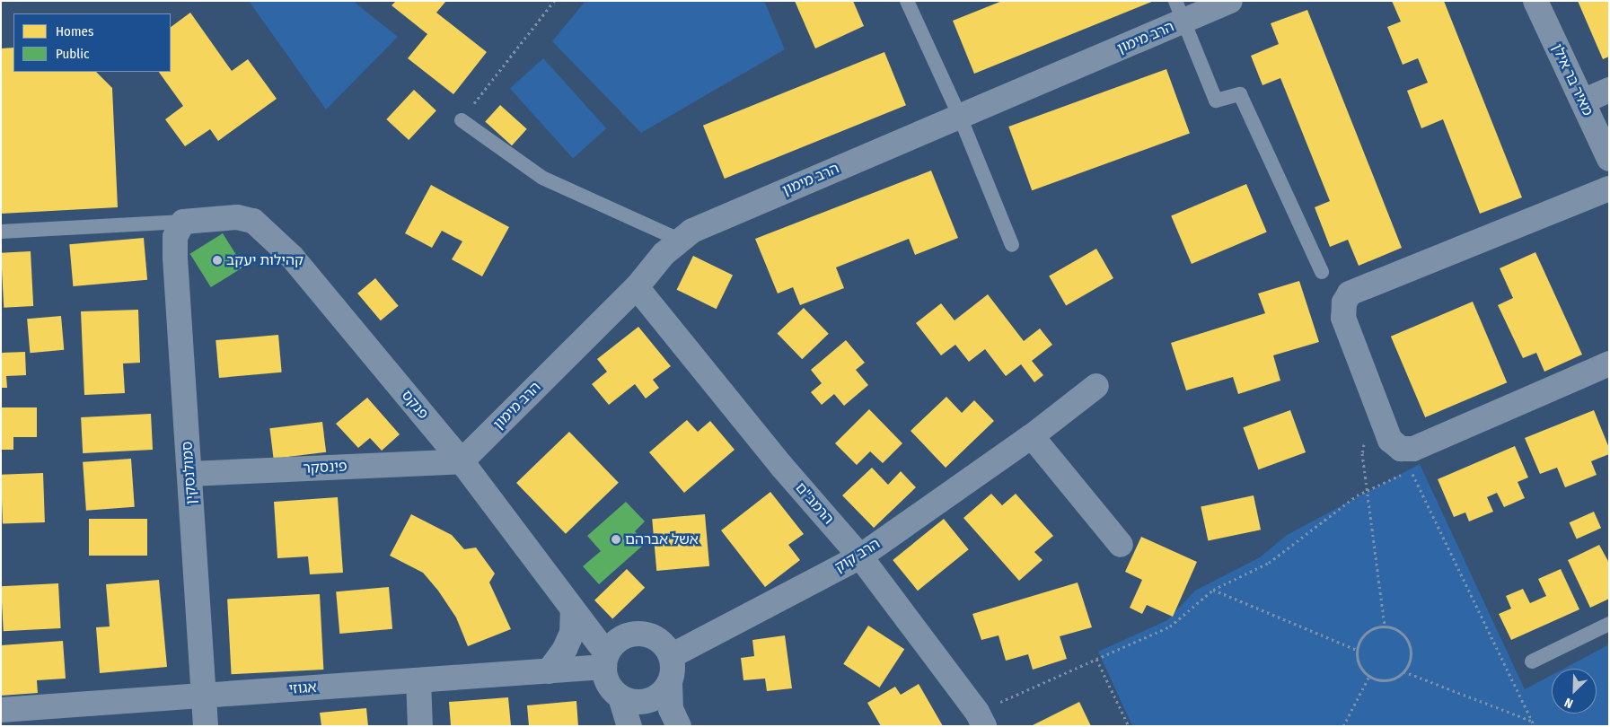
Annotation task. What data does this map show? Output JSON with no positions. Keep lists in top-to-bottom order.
{
  "streets": {
    "street": [
      "הרב מימון",
      "מאיר בר אילן",
      "פנקס",
      "פינסקר",
      "סמולנסקין",
      "הרמב\"ם",
      "הרב קוק",
      "אגוזי"
    ]
  },
  "crossings": [
    ["הרב מימון", "פנקס"],
    ["הרב מימון", "פינסקר"],
    ["הרב מימון", "הרמב\"ם"],
    ["פנקס", "פינסקר"],
    ["פנקס", "סמולנסקין"],
    ["פנקס", "הרב קוק"],
    ["פנקס", "אגוזי"],
    ["פינסקר", "סמולנסקין"],
    ["סמולנסקין", "אגוזי"],
    ["הרמב\"ם", "הרב קוק"],
    ["הרב קוק", "אגוזי"]
  ],
  "places": ["קהילות יעקב", "אשל אברהם"],
  "legend": ["Homes", "Public"],
  "north": "bottom left"
}
